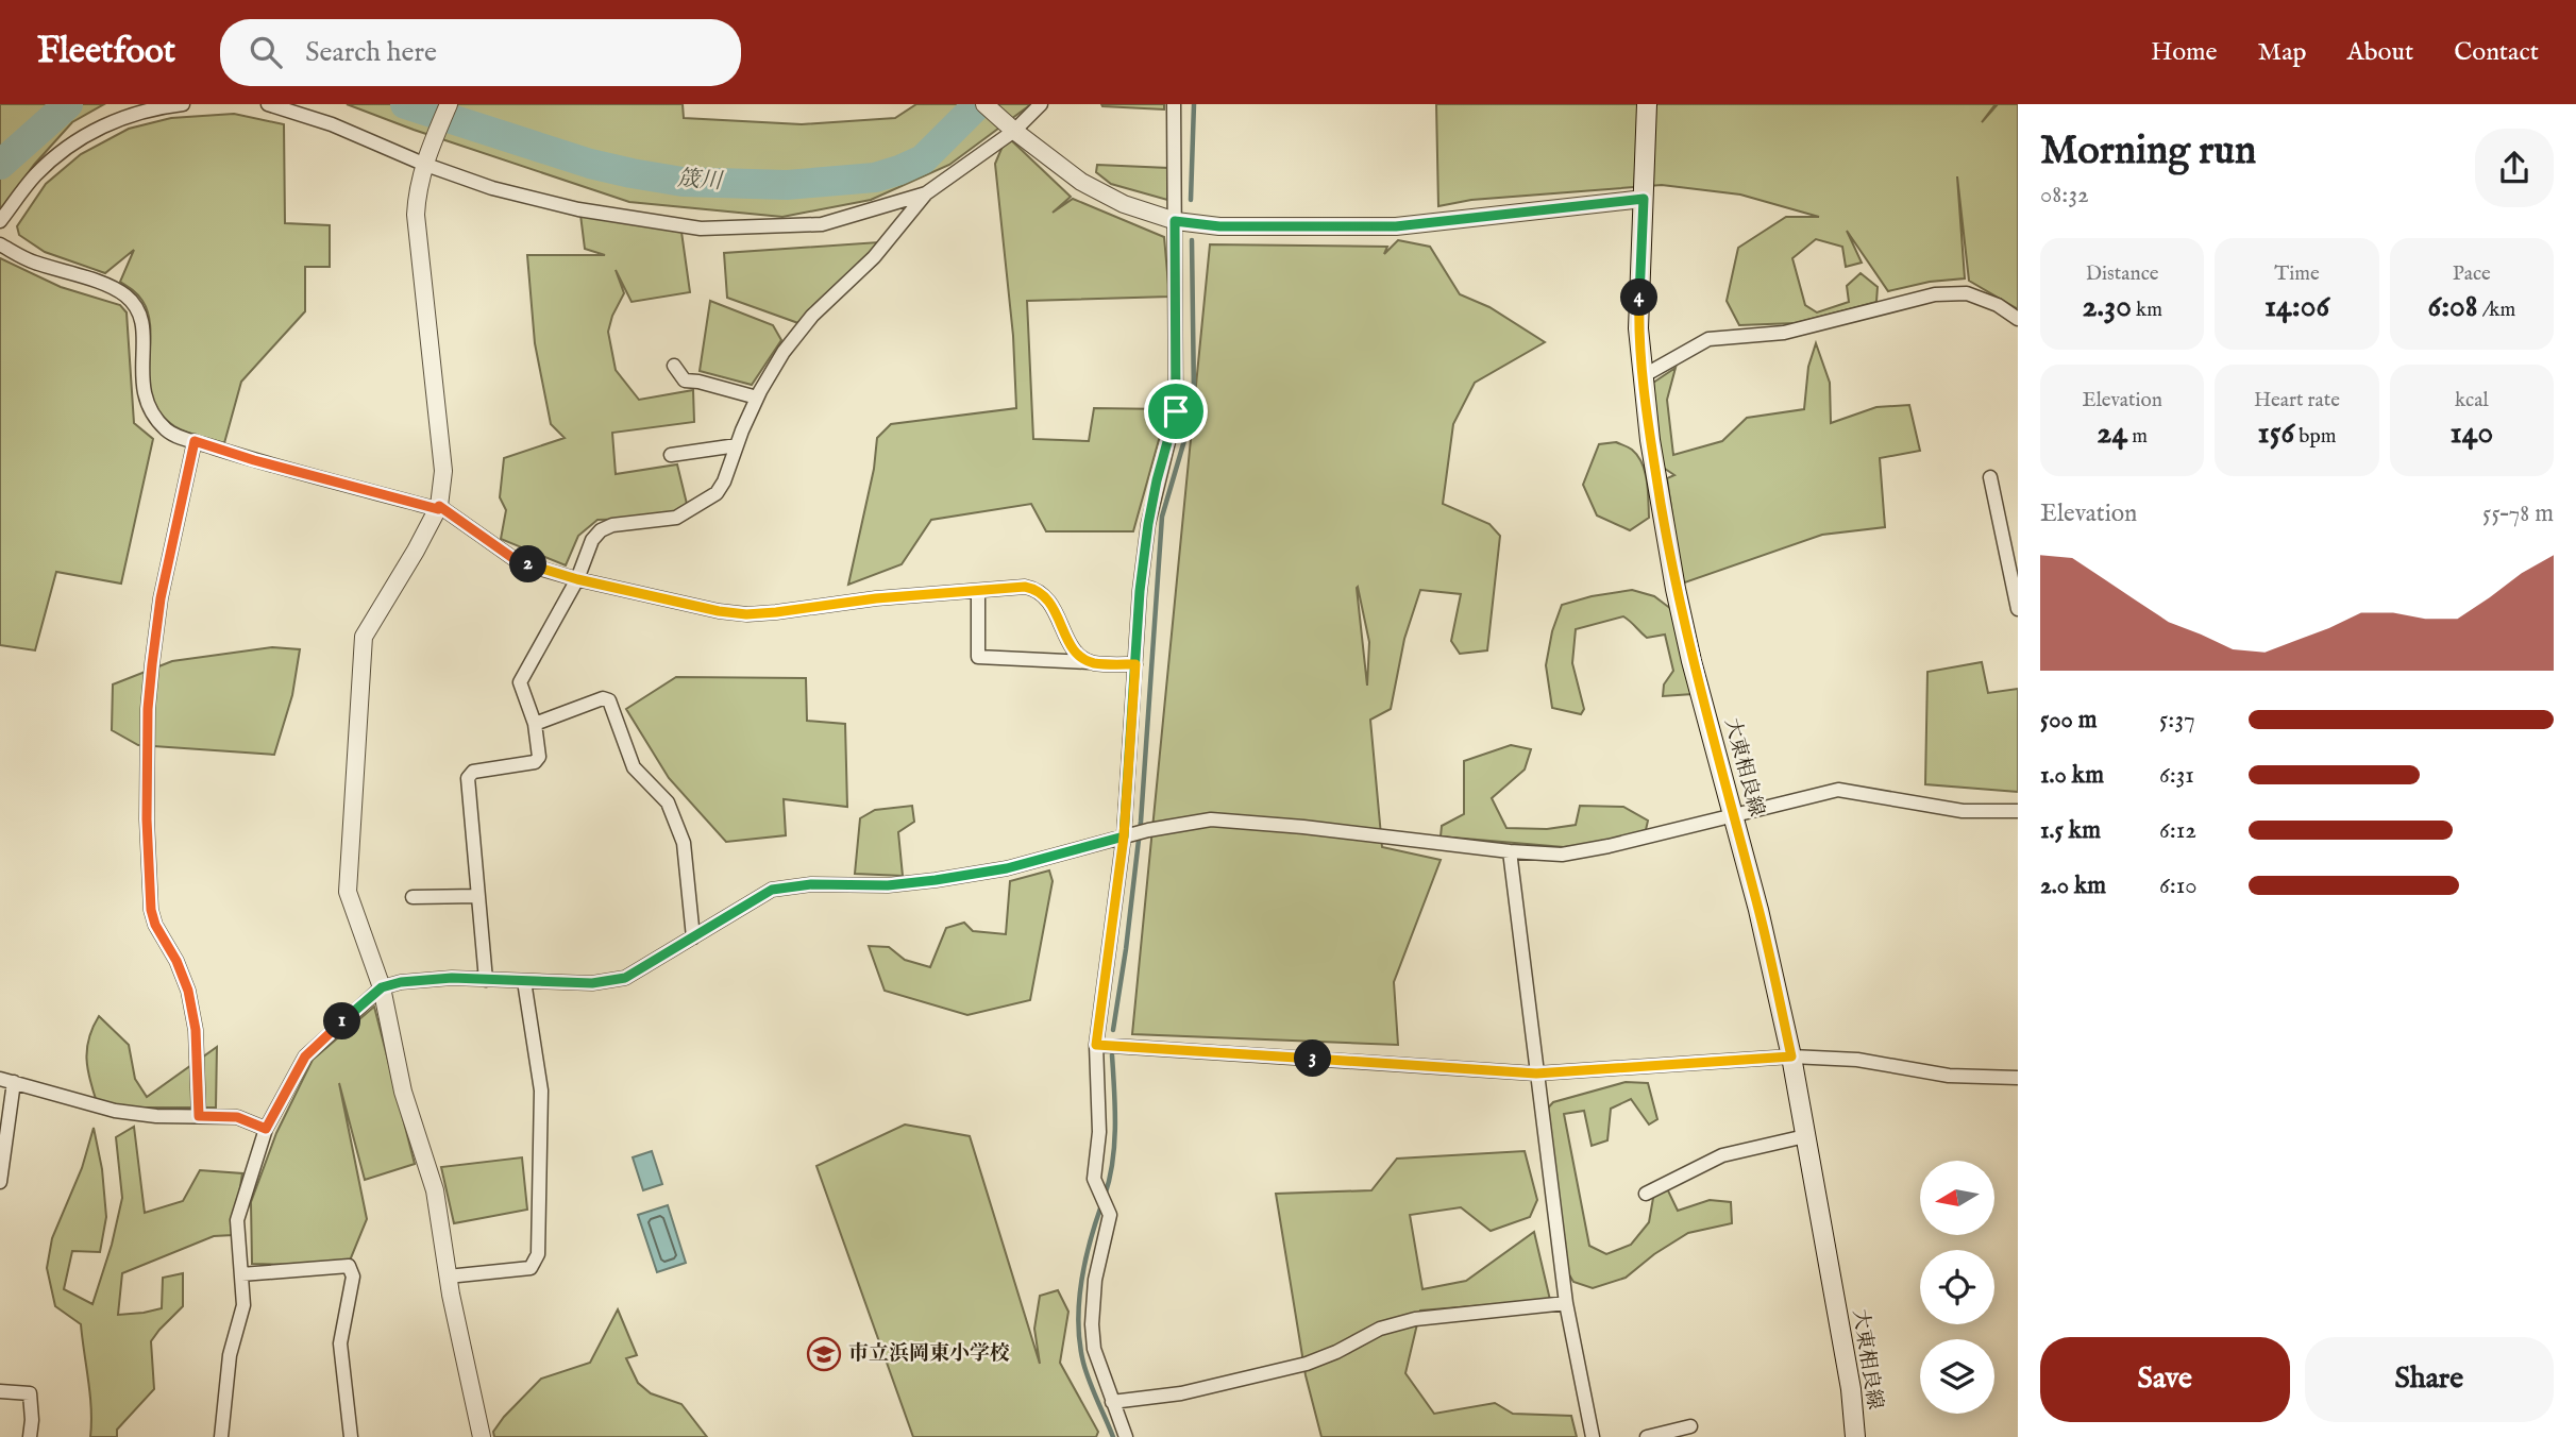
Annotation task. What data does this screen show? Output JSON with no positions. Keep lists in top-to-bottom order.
{
  "streets": {
    "main road": ["大東相良線"]
  },
  "water": ["筬川"],
  "places": {
    "school or university": ["市立浜岡東小学校"]
  },
  "north": "left",
  "page": {
    "header": "Fleetfoot",
    "search": "Search here",
    "nav": [
      "Home",
      "Map",
      "About",
      "Contact"
    ],
    "heading": ["Morning run", "08:32"],
    "stats": [
      ["Distance", "2.30 km"],
      ["Time", "14:06"],
      ["Pace", "6:08 /km"],
      ["Elevation", "24 m"],
      ["Heart rate", "156 bpm"],
      ["kcal", "140"]
    ],
    "pins": [
      "4",
      "2",
      "1",
      "3"
    ],
    "chart": ["Elevation", "55–78 m"],
    "list": [
      {
        "name": "500 m",
        "note": "5:37"
      },
      {
        "name": "1.0 km",
        "note": "6:31"
      },
      {
        "name": "1.5 km",
        "note": "6:12"
      },
      {
        "name": "2.0 km",
        "note": "6:10"
      }
    ],
    "buttons": ["Save", "Share"]
  }
}
